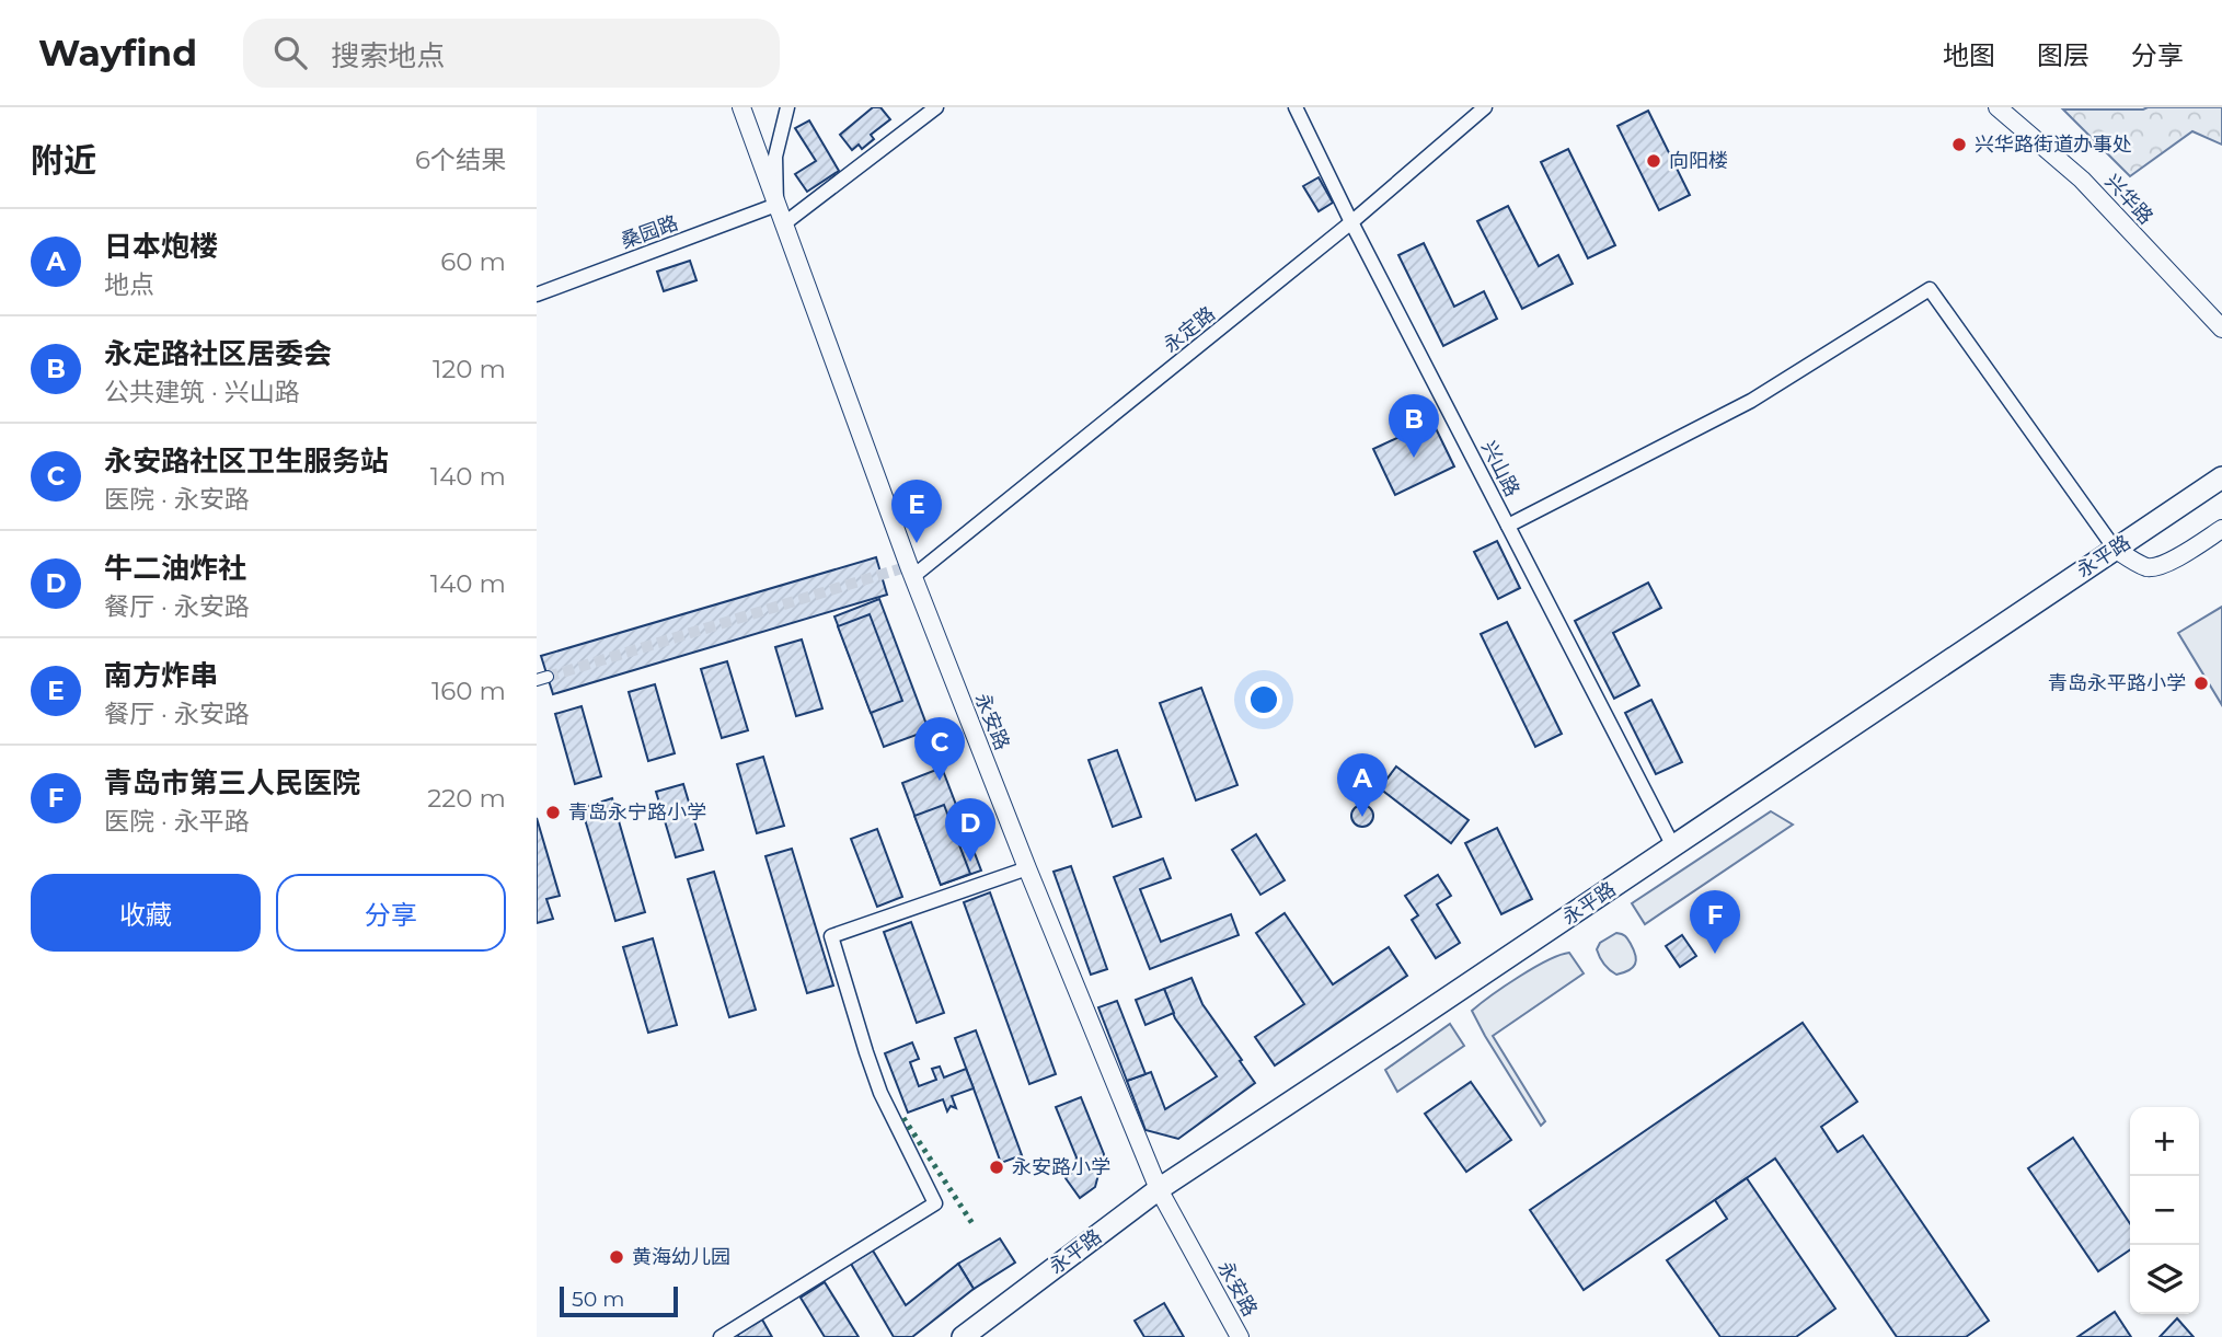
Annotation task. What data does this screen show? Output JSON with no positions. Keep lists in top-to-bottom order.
{
  "streets": {
    "main road": ["永平路"],
    "street": [
      "兴华路",
      "桑园路",
      "永定路",
      "兴山路",
      "永安路"
    ]
  },
  "crossings": [
    ["桑园路", "永安路"],
    ["永定路", "兴山路"],
    ["永定路", "永安路"],
    ["兴山路", "永平路"],
    ["永平路", "永安路"]
  ],
  "places": [
    "兴华路街道办事处",
    "向阳楼",
    "青岛永平路小学",
    "青岛永宁路小学",
    "永安路小学",
    "黄海幼儿园"
  ],
  "scale_bar": "50 m",
  "page": {
    "header": "Wayfind",
    "search": "搜索地点",
    "nav": ["地图", "图层", "分享"],
    "heading": ["附近", "6个结果"],
    "list": [
      {
        "mark": "A",
        "name": "日本炮楼",
        "note": "地点",
        "value": "60 m"
      },
      {
        "mark": "B",
        "name": "永定路社区居委会",
        "note": "公共建筑 · 兴山路",
        "value": "120 m"
      },
      {
        "mark": "C",
        "name": "永安路社区卫生服务站",
        "note": "医院 · 永安路",
        "value": "140 m"
      },
      {
        "mark": "D",
        "name": "牛二油炸社",
        "note": "餐厅 · 永安路",
        "value": "140 m"
      },
      {
        "mark": "E",
        "name": "南方炸串",
        "note": "餐厅 · 永安路",
        "value": "160 m"
      },
      {
        "mark": "F",
        "name": "青岛市第三人民医院",
        "note": "医院 · 永平路",
        "value": "220 m"
      }
    ],
    "pins": [
      "B",
      "E",
      "C",
      "A",
      "D",
      "F"
    ],
    "buttons": ["收藏", "分享"],
    "map_buttons": ["+", "−"],
    "scale": "50 m"
  }
}
